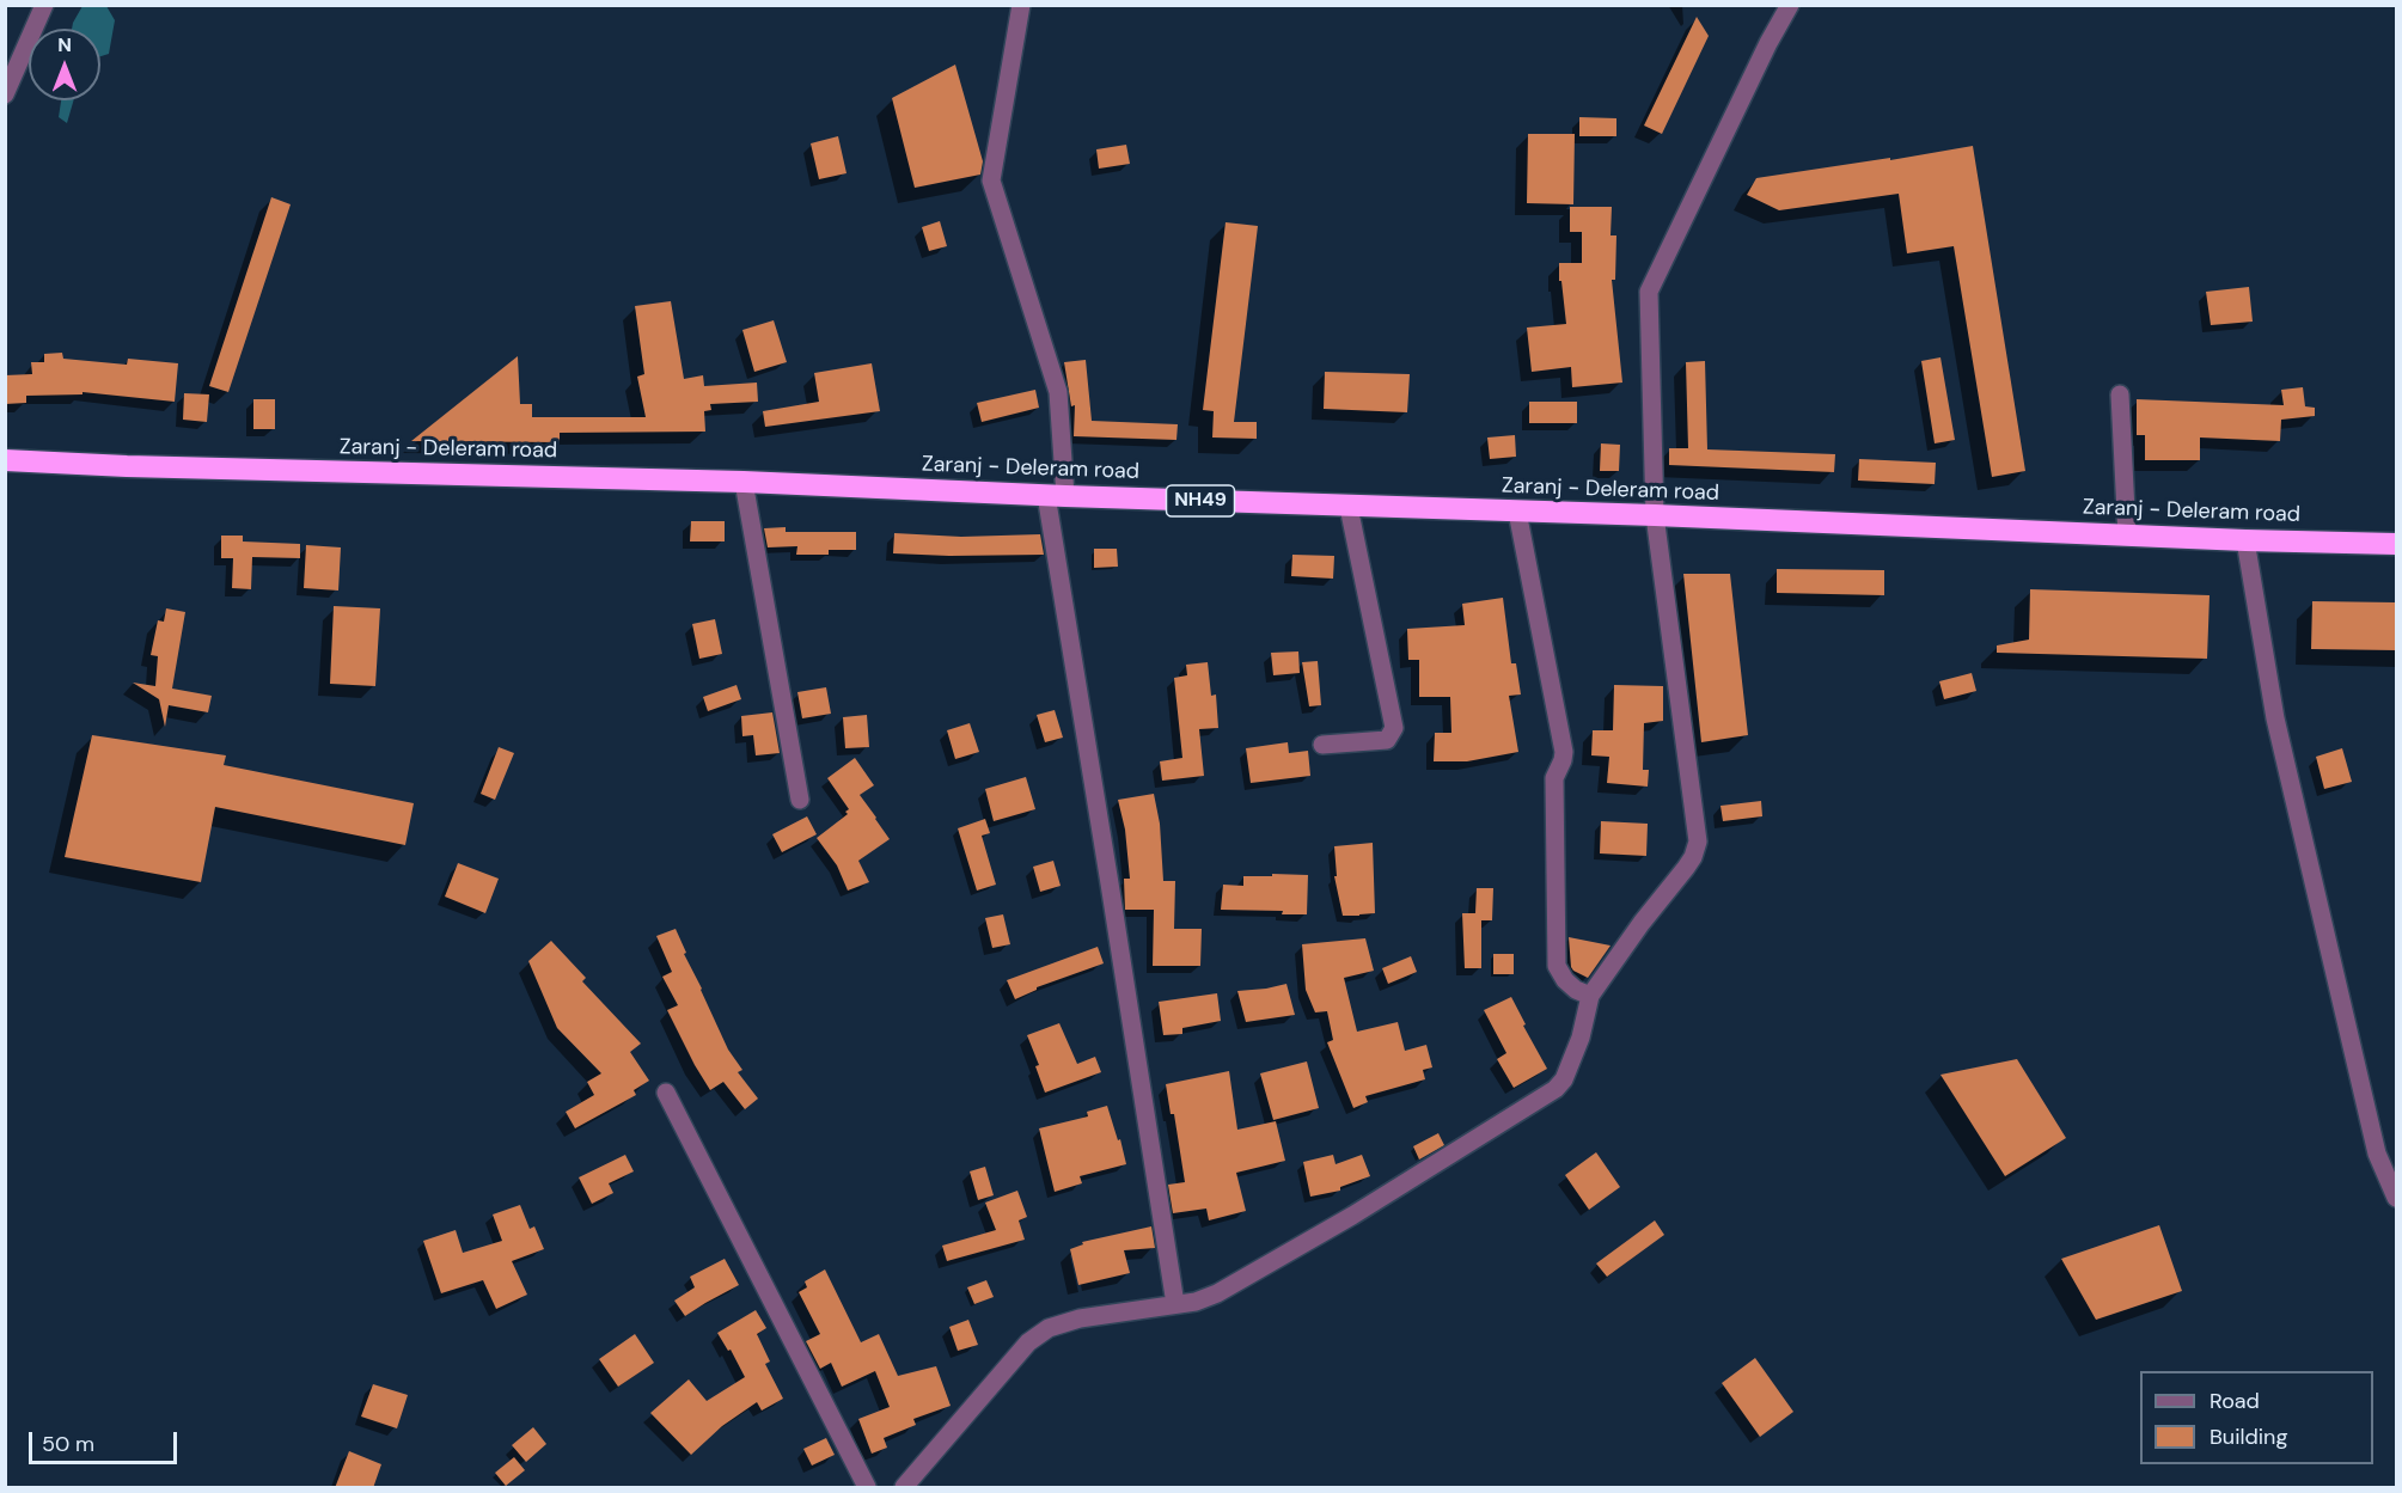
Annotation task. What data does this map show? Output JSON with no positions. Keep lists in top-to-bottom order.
{
  "streets": {
    "highway": ["Zaranj - Deleram road", "NH49"]
  },
  "legend": ["Road", "Building"],
  "scale_bar": "50 m",
  "north": "top"
}
